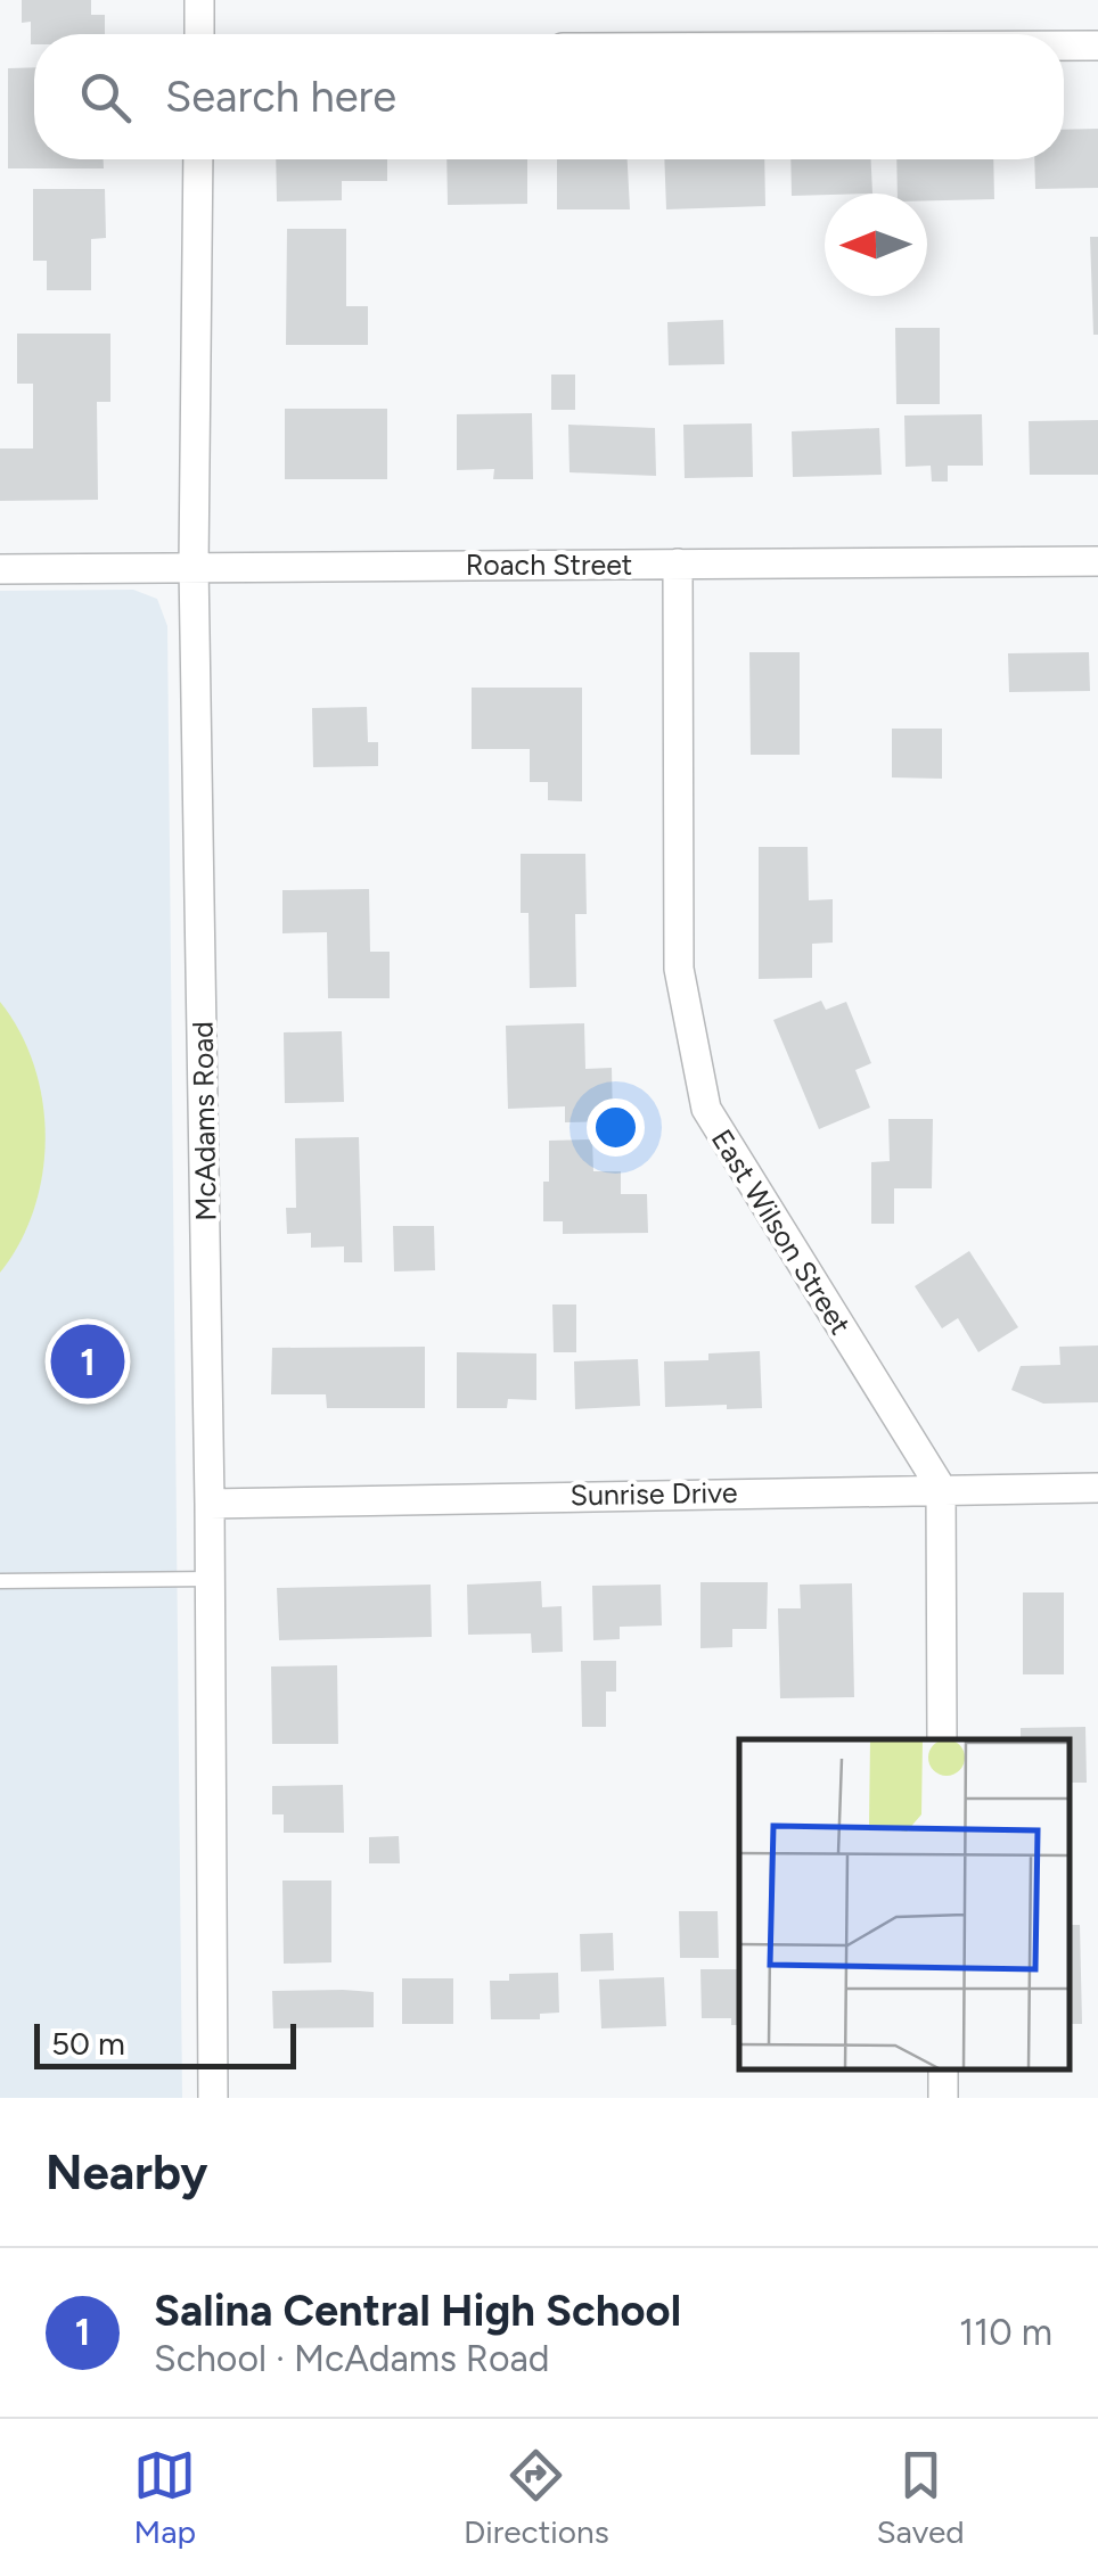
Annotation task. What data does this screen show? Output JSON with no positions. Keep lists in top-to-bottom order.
{
  "streets": {
    "street": [
      "Roach Street",
      "McAdams Road",
      "East Wilson Street",
      "Sunrise Drive"
    ]
  },
  "crossings": [
    ["Roach Street", "McAdams Road"],
    ["Roach Street", "East Wilson Street"],
    ["McAdams Road", "Sunrise Drive"],
    ["East Wilson Street", "Sunrise Drive"]
  ],
  "scale_bar": "50 m",
  "north": "left",
  "page": {
    "search": "Search here",
    "pins": "1",
    "scale": "50 m",
    "heading": "Nearby",
    "list": [
      {
        "mark": "1",
        "name": "Salina Central High School",
        "note": "School · McAdams Road",
        "value": "110 m"
      }
    ],
    "nav": ["Map", "Directions", "Saved"]
  }
}
